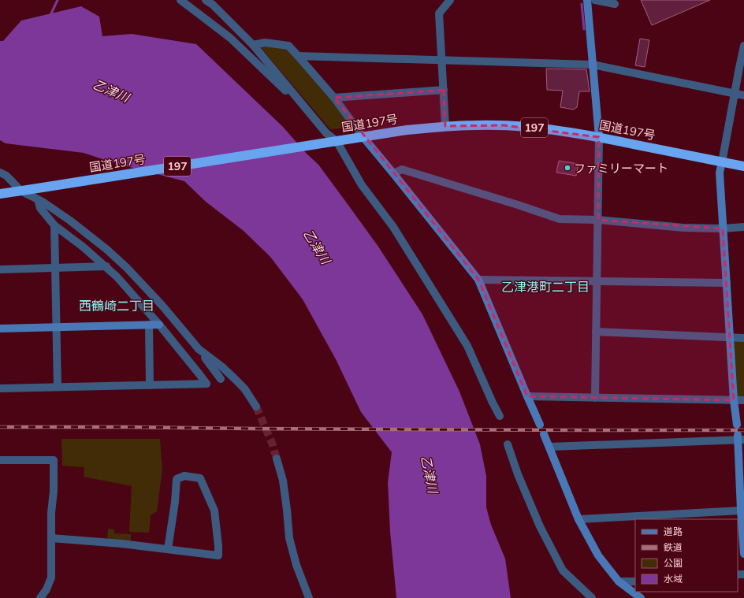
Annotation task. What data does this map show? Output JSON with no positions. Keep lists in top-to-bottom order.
{
  "streets": {
    "highway": ["国道197号", "197"]
  },
  "districts": ["乙津港町二丁目", "西鶴崎二丁目"],
  "water": ["乙津川"],
  "places": ["ファミリーマート"],
  "legend": [
    "道路",
    "鉄道",
    "公園",
    "水域"
  ]
}
